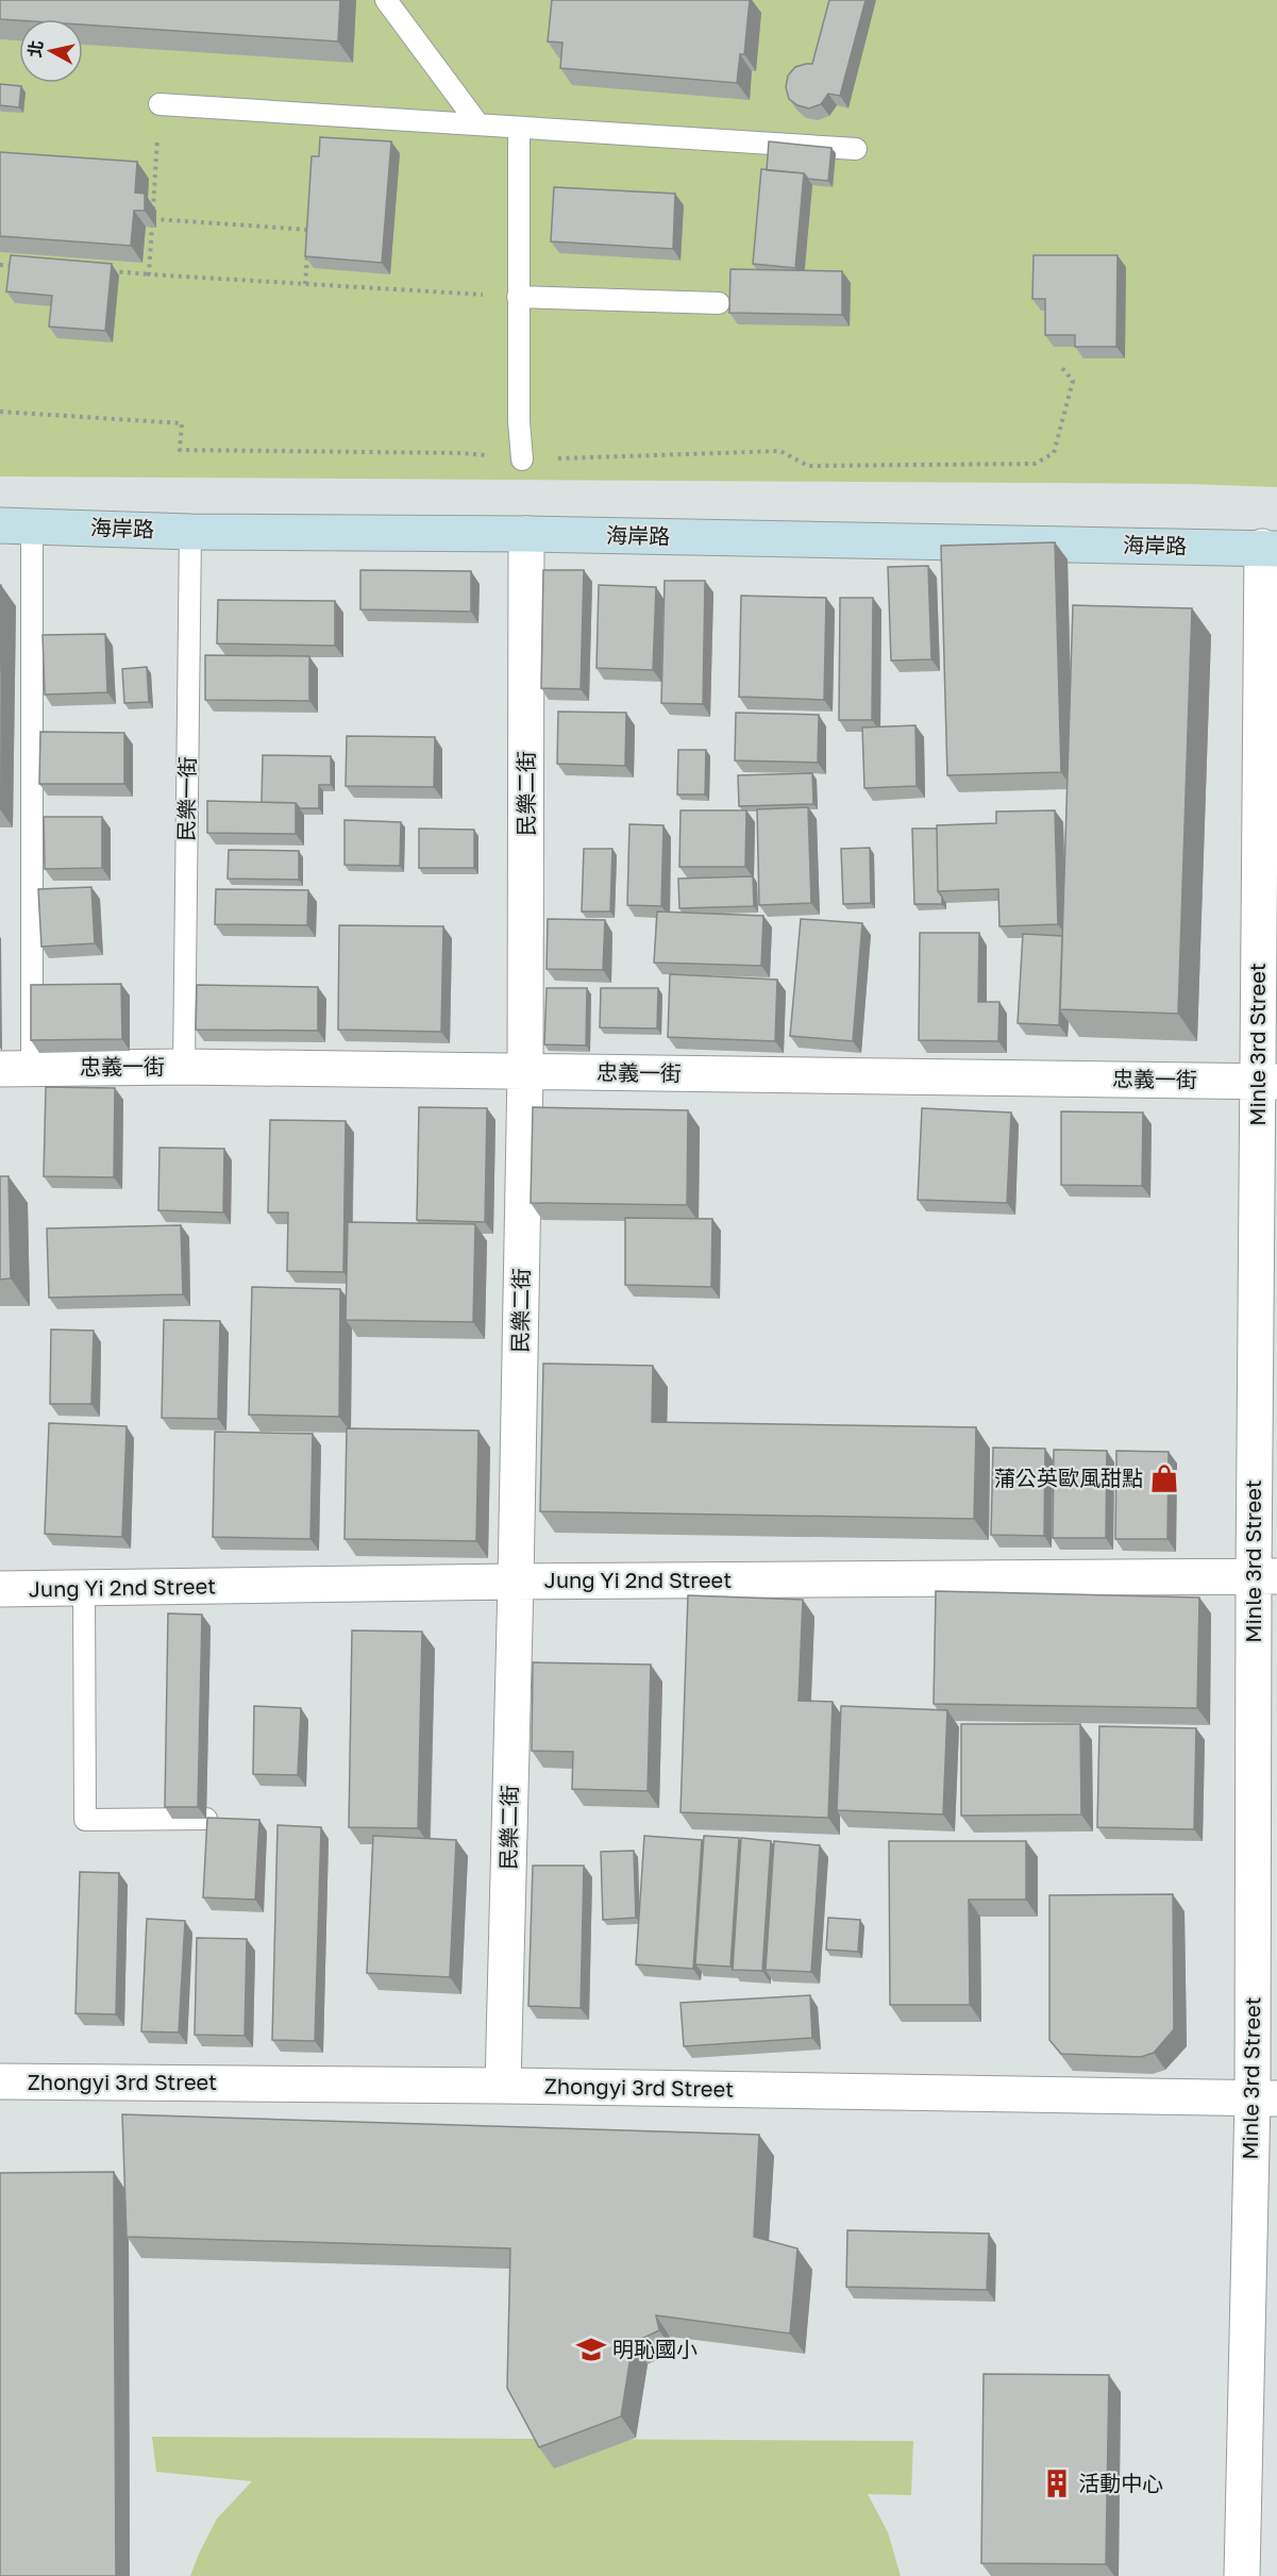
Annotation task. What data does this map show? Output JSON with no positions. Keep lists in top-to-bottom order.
{
  "streets": {
    "main road": ["海岸路"],
    "street": [
      "民樂二街",
      "Minle 3rd Street",
      "忠義一街",
      "Jung Yi 2nd Street",
      "Zhongyi 3rd Street"
    ],
    "lane": ["民樂一街"]
  },
  "crossings": [
    ["海岸路", "民樂二街"],
    ["海岸路", "民樂一街"],
    ["海岸路", "Minle 3rd Street"],
    ["民樂二街", "忠義一街"],
    ["民樂二街", "Jung Yi 2nd Street"],
    ["民樂二街", "Zhongyi 3rd Street"],
    ["民樂一街", "忠義一街"],
    ["Minle 3rd Street", "忠義一街"],
    ["Minle 3rd Street", "Jung Yi 2nd Street"],
    ["Minle 3rd Street", "Zhongyi 3rd Street"]
  ],
  "places": {
    "shop": ["蒲公英歐風甜點"],
    "school or university": ["明恥國小"],
    "building": ["活動中心"]
  },
  "north": "left"
}
